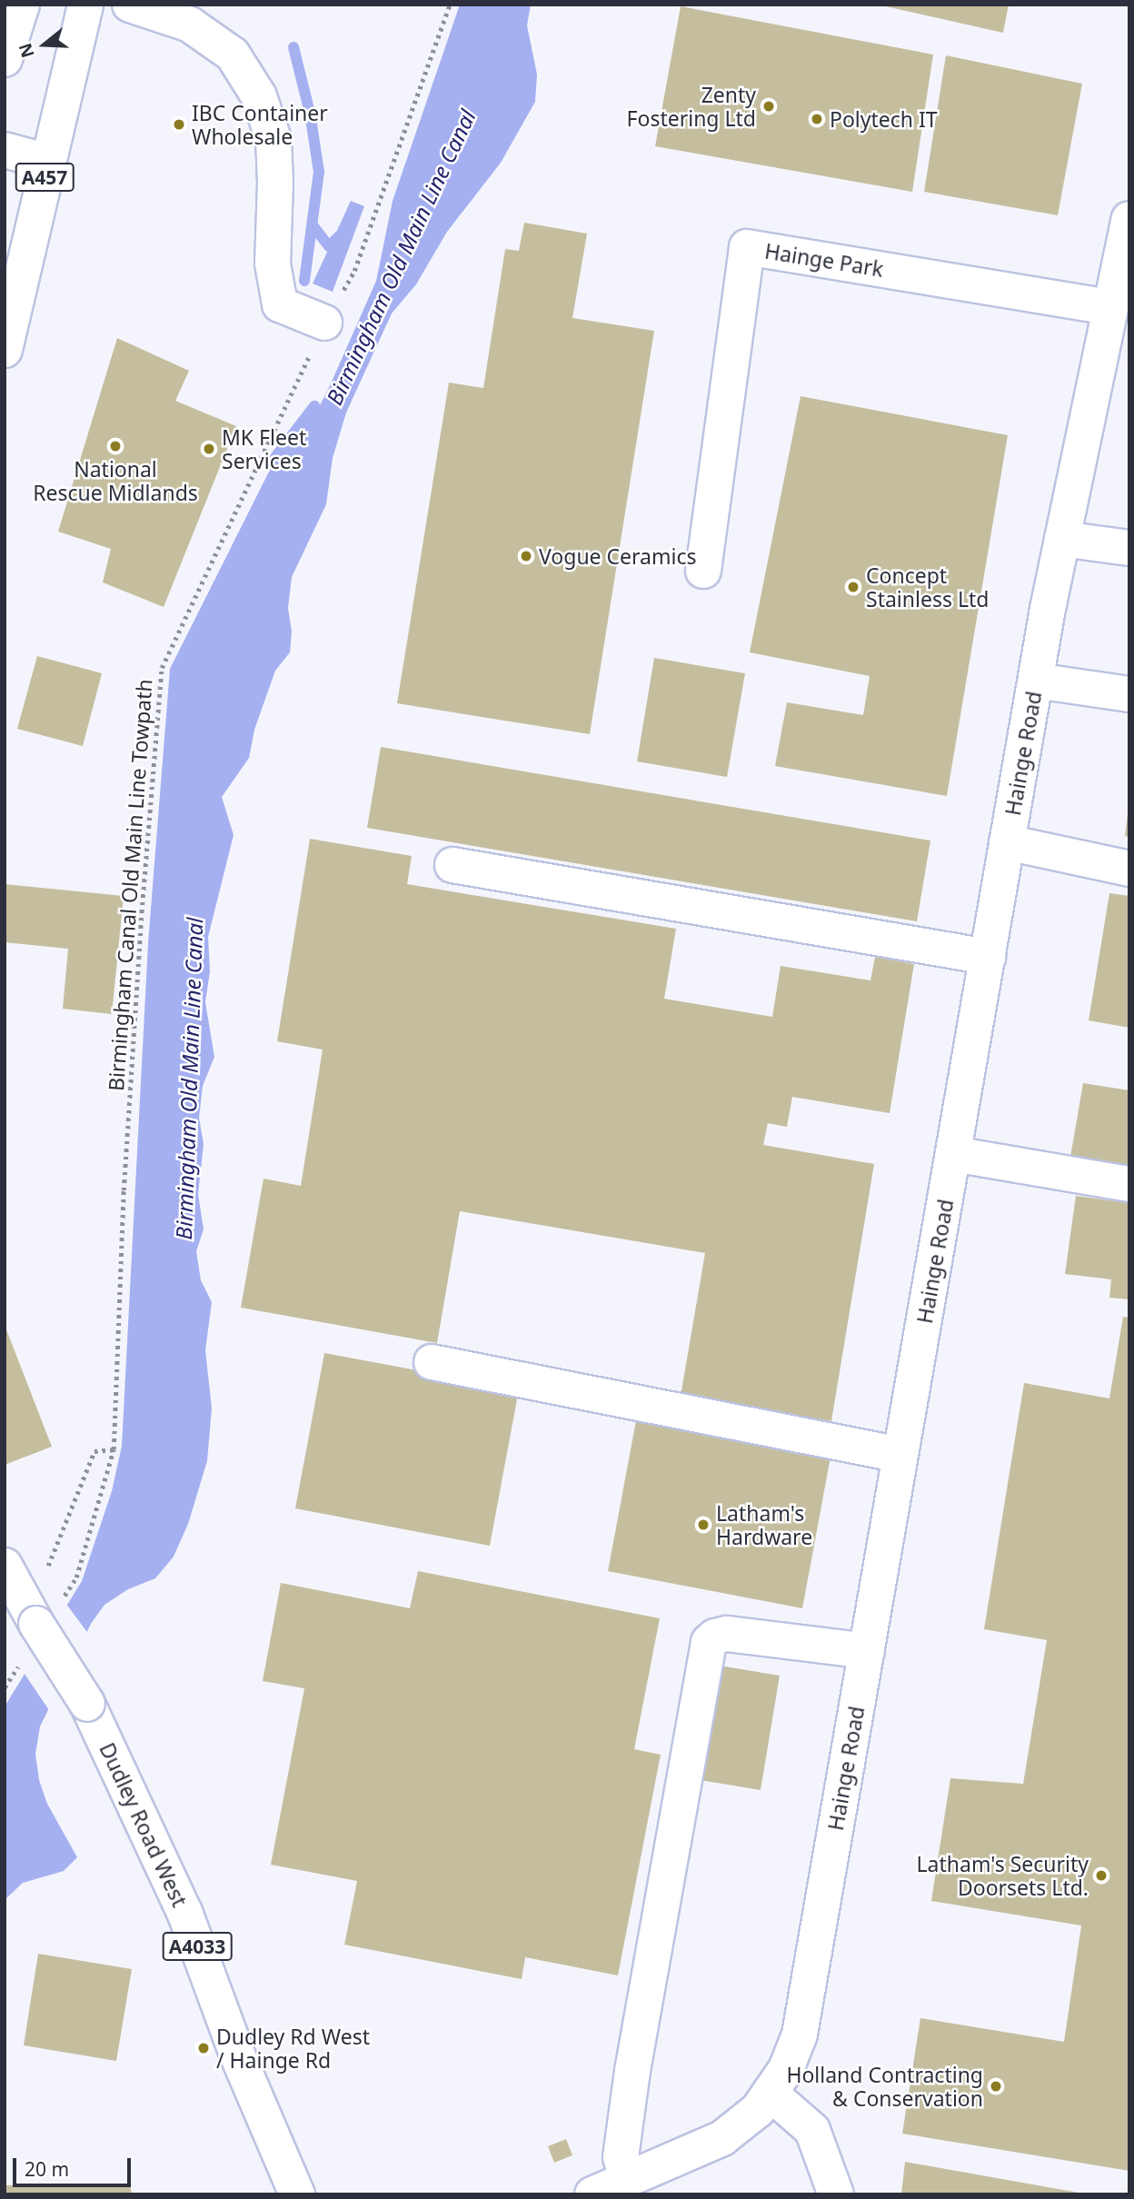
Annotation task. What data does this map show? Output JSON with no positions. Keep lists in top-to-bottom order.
{
  "streets": {
    "street": [
      "A457",
      "Hainge Park",
      "Hainge Road",
      "Dudley Road West",
      "A4033"
    ],
    "path": ["Birmingham Canal Old Main Line Towpath"]
  },
  "crossings": [
    ["Hainge Park", "Hainge Road"],
    ["Dudley Road West", "A4033"]
  ],
  "water": ["Birmingham Old Main Line Canal"],
  "places": [
    "Zenty Fostering Ltd",
    "Polytech IT",
    "IBC Container Wholesale",
    "National Rescue Midlands",
    "MK Fleet Services",
    "Vogue Ceramics",
    "Concept Stainless Ltd",
    "Latham's Hardware",
    "Latham's Security Doorsets Ltd.",
    "Dudley Rd West / Hainge Rd",
    "Holland Contracting & Conservation"
  ],
  "scale_bar": "20 m",
  "north": "left"
}
